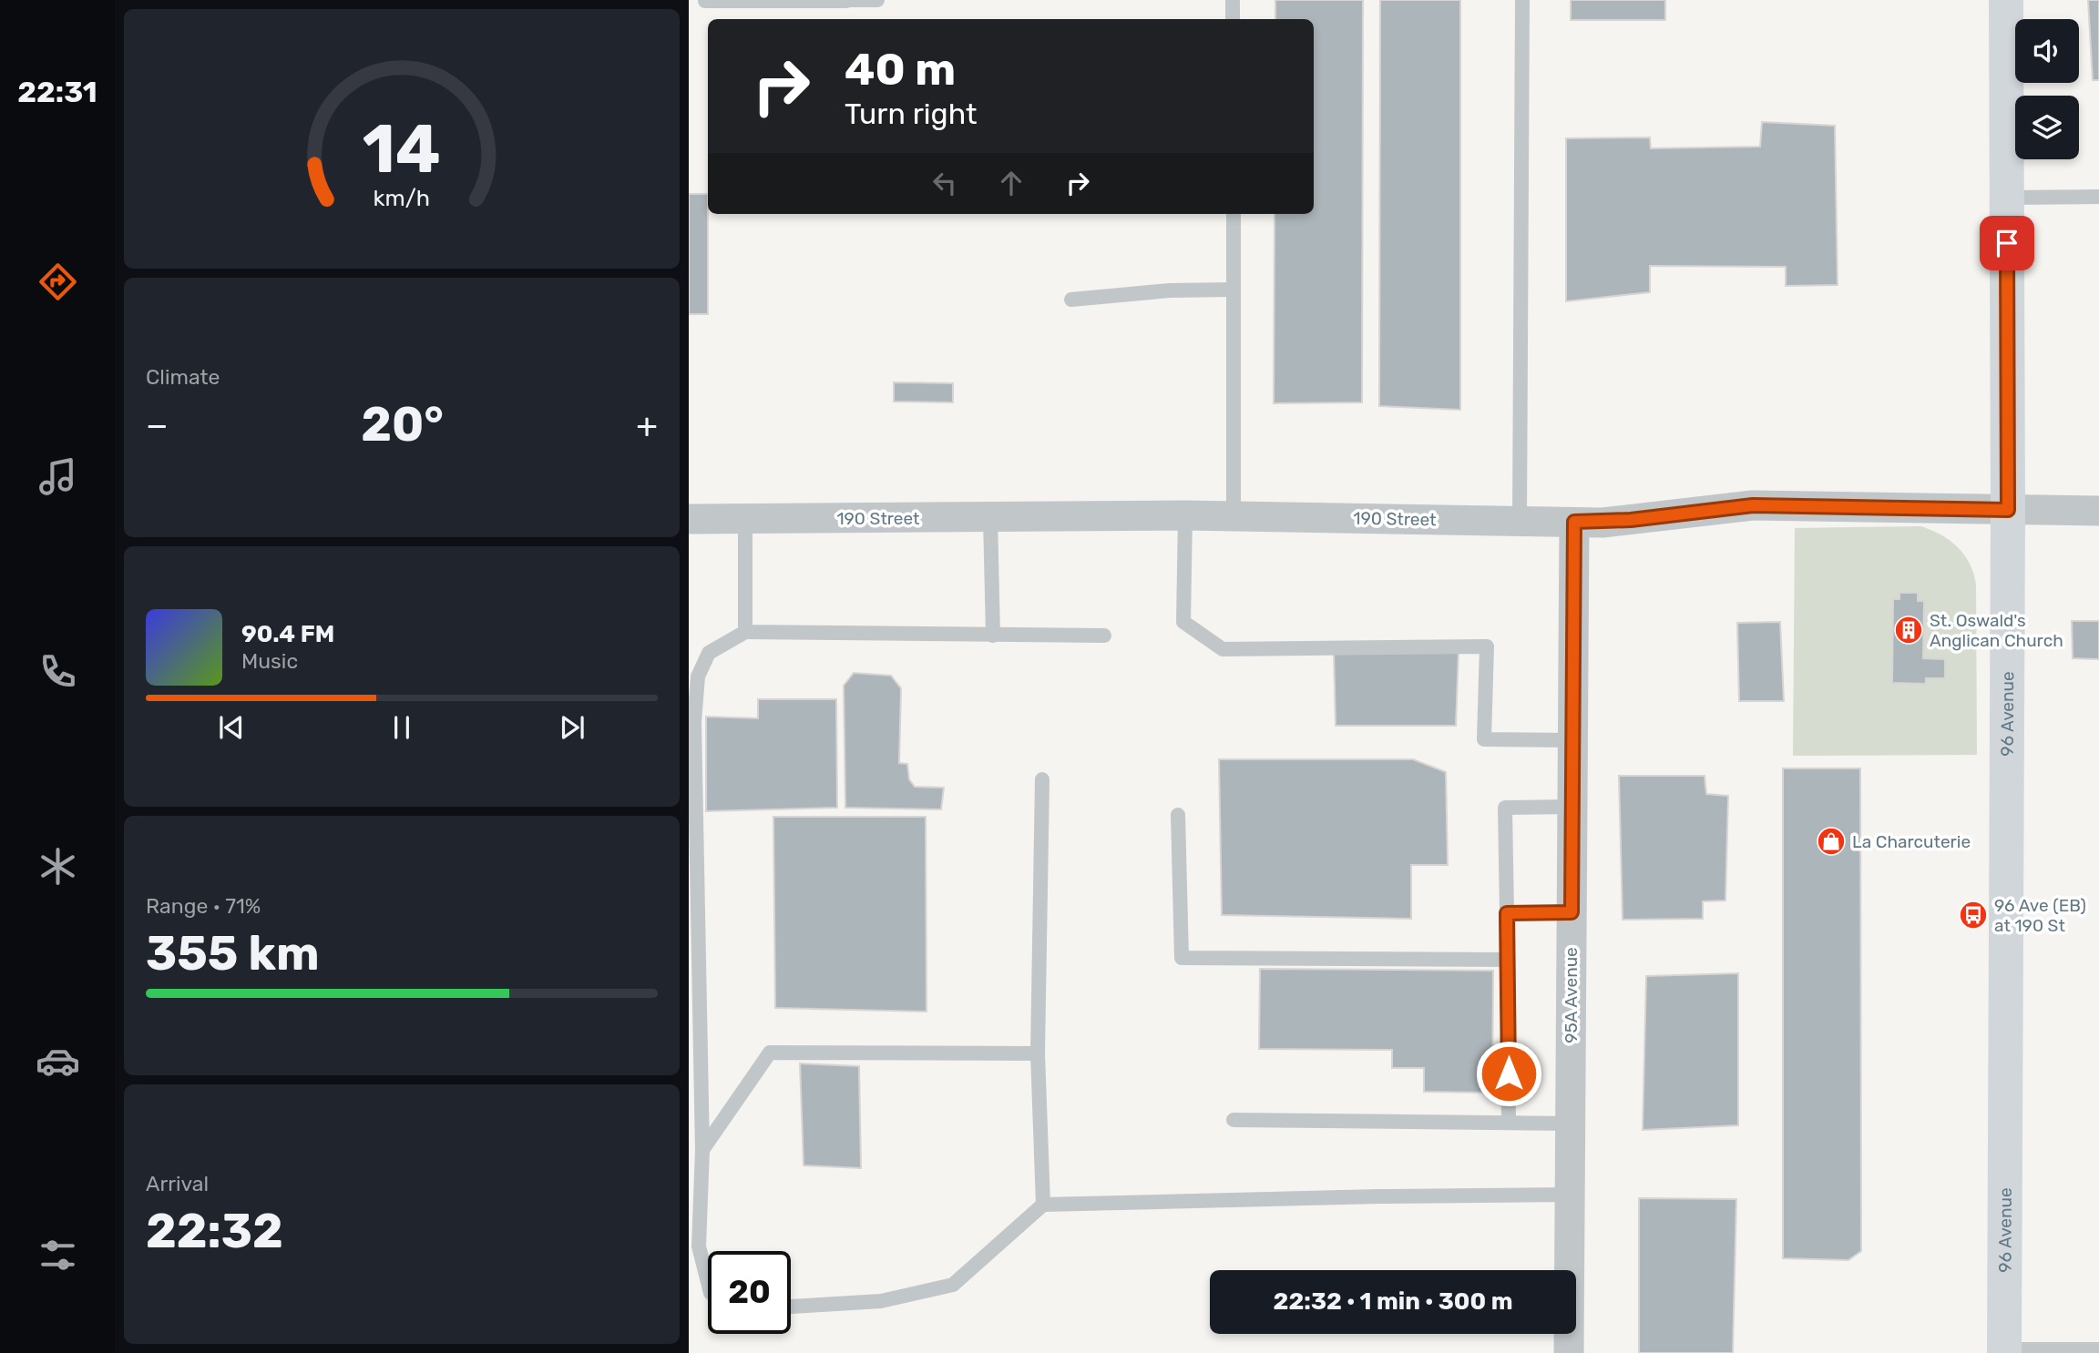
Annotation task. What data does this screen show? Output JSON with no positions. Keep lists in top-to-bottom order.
{
  "streets": {
    "main road": ["96 Avenue"],
    "street": ["190 Street", "95A Avenue"]
  },
  "crossings": [
    ["190 Street", "96 Avenue"],
    ["190 Street", "95A Avenue"]
  ],
  "places": {
    "building": ["St. Oswald's Anglican Church"],
    "shop": ["La Charcuterie"],
    "bus stop": ["96 Ave (EB) at 190 St"]
  },
  "page": {
    "tabs": "22:31",
    "turn": ["40 m", "Turn right"],
    "tile": [
      "Climate",
      ["Range · 71%", "355 km"],
      ["Arrival", "22:32"]
    ],
    "heat": ["−", "20°", "+"],
    "song": ["90.4 FM", "Music"],
    "limit": "20",
    "trip": "22:32 · 1 min · 300 m",
    "gauge": ["14", "km/h"]
  }
}
